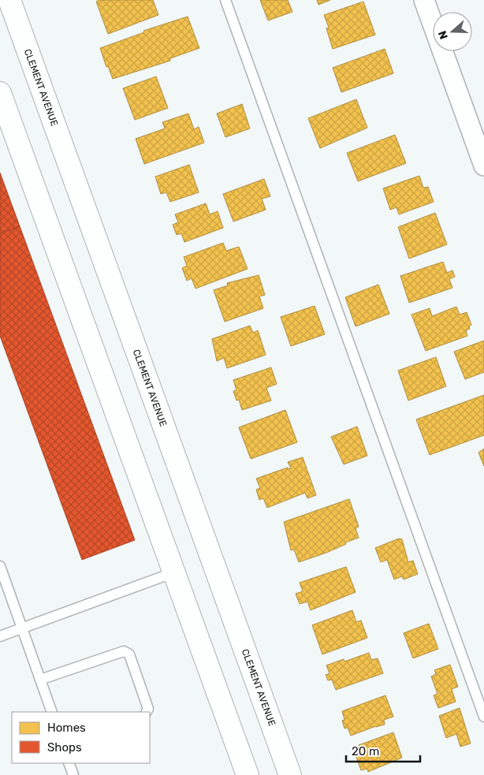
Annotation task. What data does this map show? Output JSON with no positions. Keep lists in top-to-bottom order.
{
  "streets": {
    "main road": ["CLEMENT AVENUE"]
  },
  "legend": ["Homes", "Shops"],
  "scale_bar": "20 m",
  "north": "left"
}
